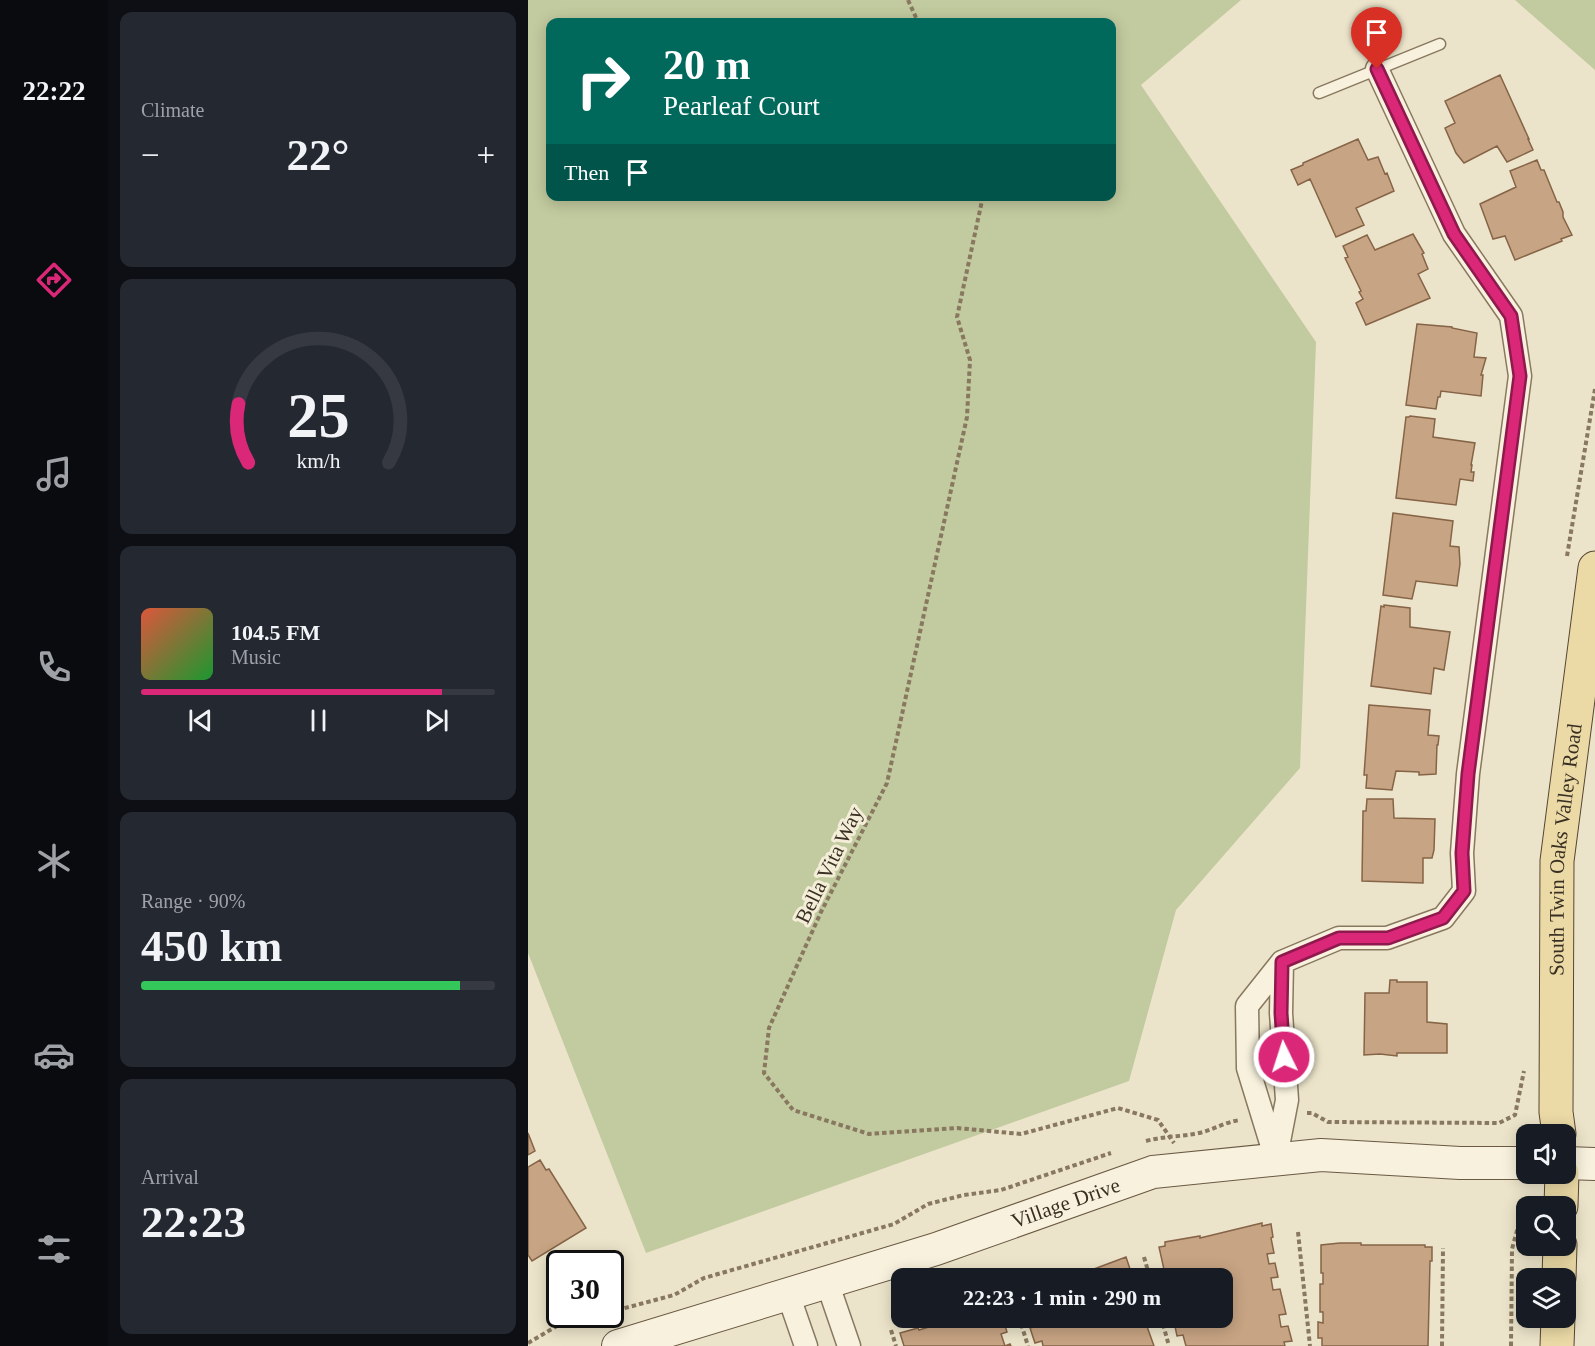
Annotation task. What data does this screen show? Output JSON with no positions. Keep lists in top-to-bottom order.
{
  "streets": {
    "main road": ["South Twin Oaks Valley Road"],
    "street": ["Village Drive"],
    "path": ["Bella Vita Way"]
  },
  "crossings": [
    ["Bella Vita Way", "Village Drive"]
  ],
  "page": {
    "tabs": "22:22",
    "tile": [
      "Climate",
      ["Range · 90%", "450 km"],
      ["Arrival", "22:23"]
    ],
    "turn": ["20 m", "Pearleaf Court"],
    "heat": ["−", "22°", "+"],
    "then": "Then",
    "song": ["104.5 FM", "Music"],
    "limit": "30",
    "trip": "22:23 · 1 min · 290 m",
    "gauge": ["25", "km/h"]
  }
}
